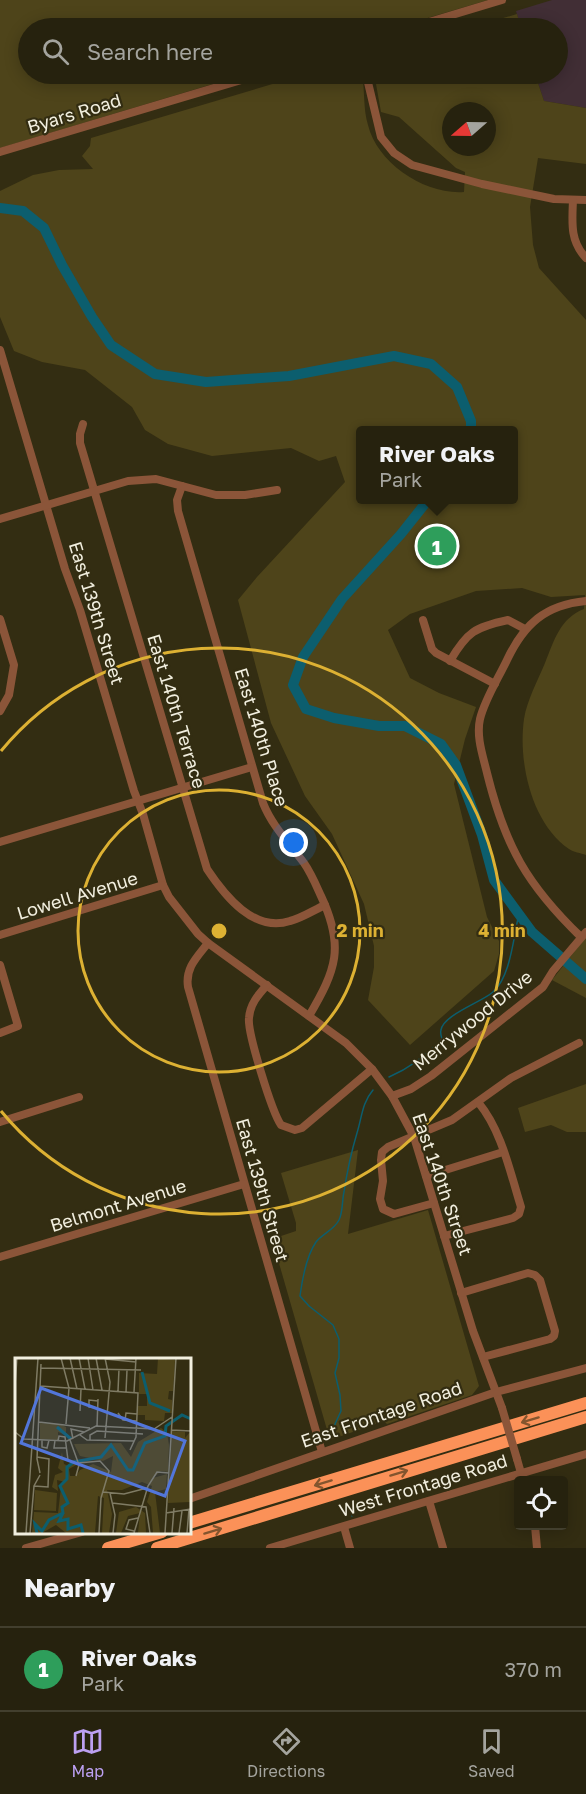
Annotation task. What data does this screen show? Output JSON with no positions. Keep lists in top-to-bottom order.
{
  "streets": {
    "street": [
      "Byars Road",
      "East 139th Street",
      "East 140th Terrace",
      "East 140th Place",
      "Lowell Avenue",
      "Merrywood Drive",
      "East 140th Street",
      "Belmont Avenue",
      "East Frontage Road",
      "West Frontage Road"
    ]
  },
  "crossings": [
    ["East 139th Street", "Lowell Avenue"],
    ["East 139th Street", "East 140th Street"],
    ["East 139th Street", "Belmont Avenue"],
    ["East 139th Street", "East Frontage Road"],
    ["East 140th Terrace", "East 140th Place"],
    ["East 140th Place", "East 140th Street"],
    ["Lowell Avenue", "East 140th Street"],
    ["Merrywood Drive", "East 140th Street"],
    ["East 140th Street", "East Frontage Road"]
  ],
  "north": "left",
  "page": {
    "search": "Search here",
    "popup": ["River Oaks", "Park"],
    "pins": "1",
    "heading": "Nearby",
    "list": [
      {
        "mark": "1",
        "name": "River Oaks",
        "note": "Park",
        "value": "370 m"
      }
    ],
    "nav": ["Map", "Directions", "Saved"]
  },
  "rings": ["2 min", "4 min"]
}
